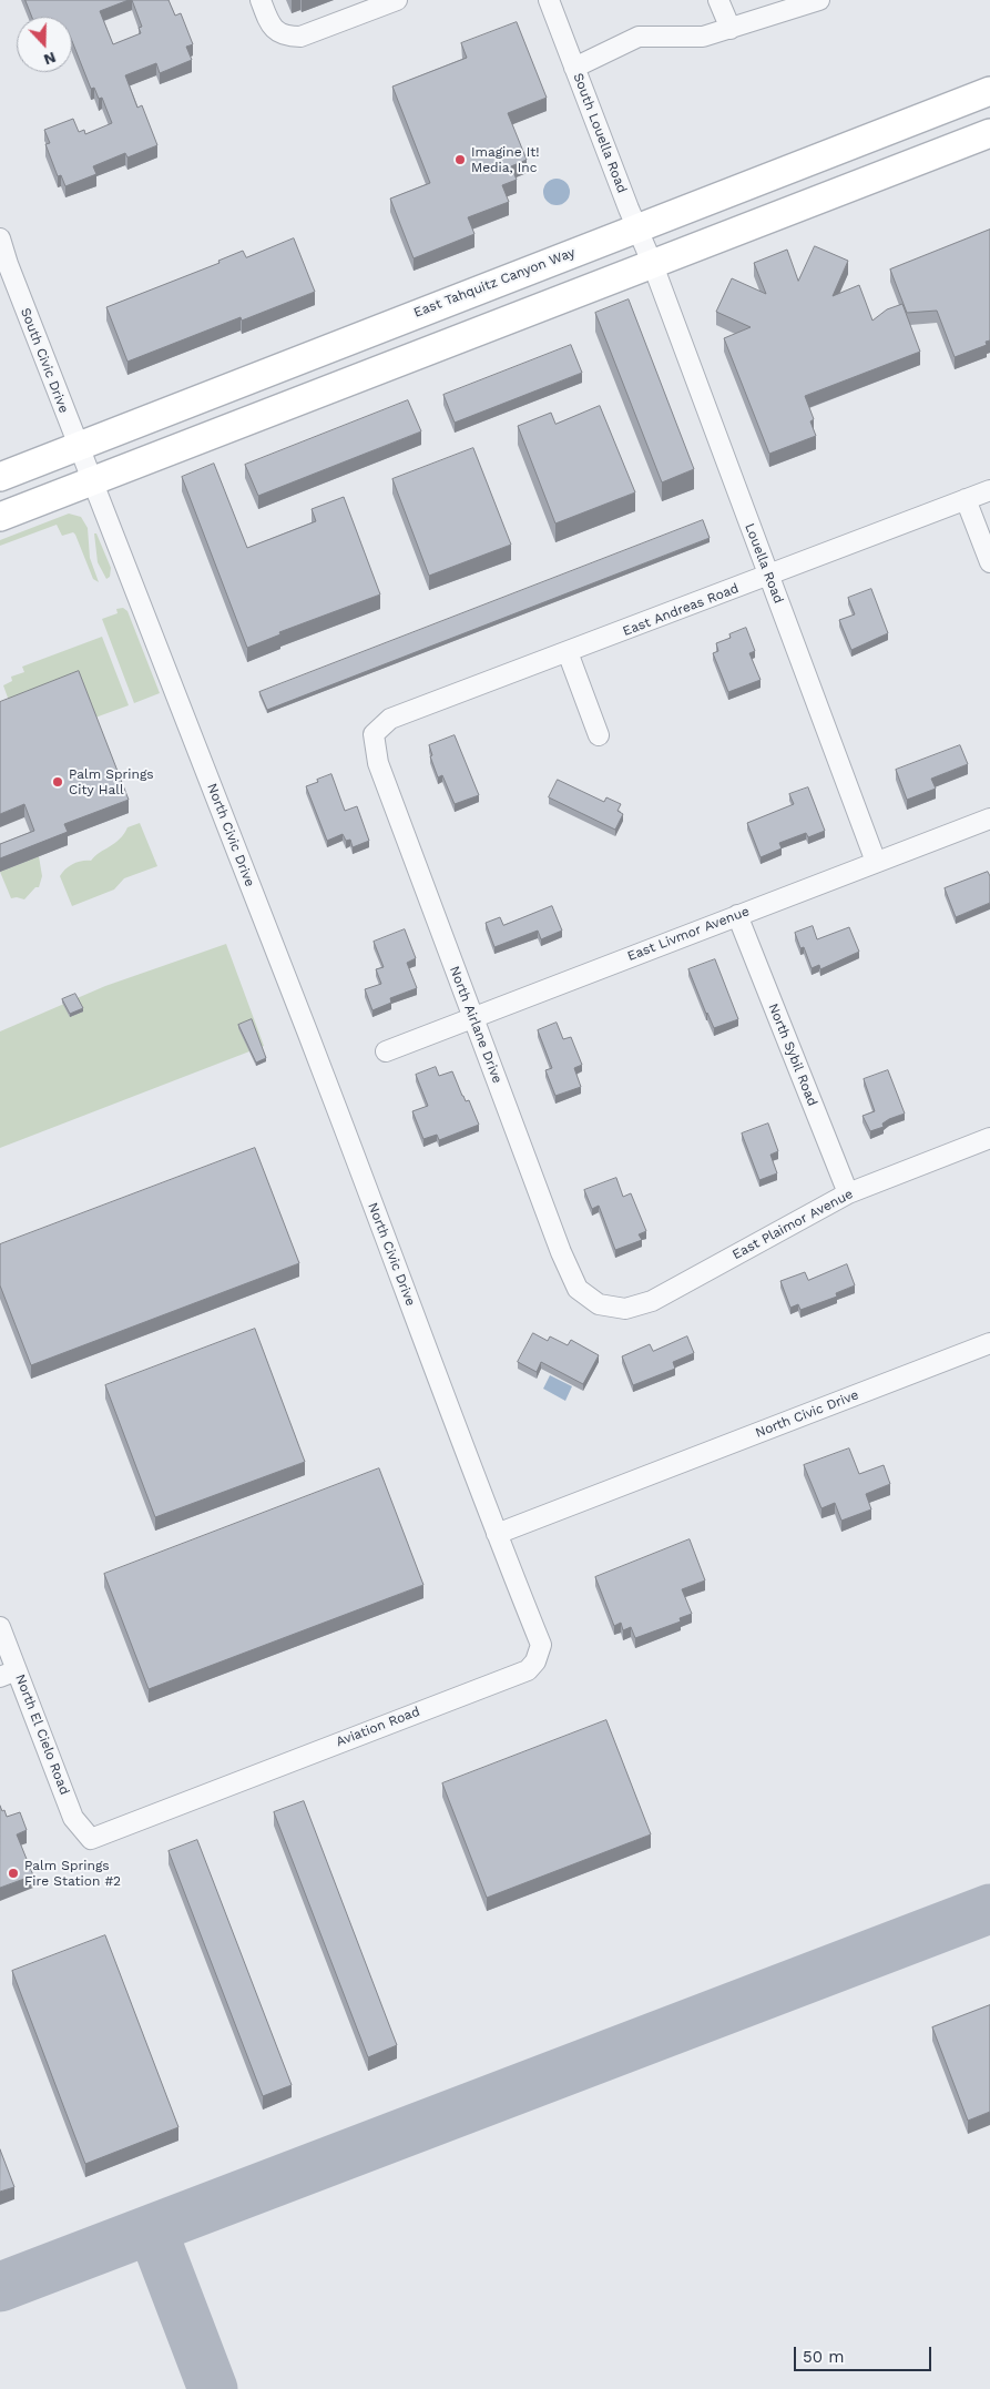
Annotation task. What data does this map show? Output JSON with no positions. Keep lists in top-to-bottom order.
{
  "streets": {
    "main road": ["East Tahquitz Canyon Way"],
    "street": [
      "South Louella Road",
      "South Civic Drive",
      "Louella Road",
      "East Andreas Road",
      "North Civic Drive",
      "East Livmor Avenue",
      "North Airlane Drive",
      "North Sybil Road",
      "East Plaimor Avenue",
      "Aviation Road",
      "North El Cielo Road"
    ]
  },
  "crossings": [
    ["South Louella Road", "East Tahquitz Canyon Way"],
    ["South Louella Road", "Louella Road"],
    ["East Tahquitz Canyon Way", "South Civic Drive"],
    ["South Civic Drive", "North Civic Drive"],
    ["Louella Road", "East Andreas Road"],
    ["Louella Road", "East Livmor Avenue"],
    ["East Andreas Road", "North Airlane Drive"],
    ["North Civic Drive", "Aviation Road"],
    ["East Livmor Avenue", "North Airlane Drive"],
    ["East Livmor Avenue", "North Sybil Road"],
    ["North Airlane Drive", "East Plaimor Avenue"],
    ["North Sybil Road", "East Plaimor Avenue"],
    ["Aviation Road", "North El Cielo Road"]
  ],
  "places": ["Imagine It! Media, Inc", "Palm Springs City Hall", "Palm Springs Fire Station #2"],
  "scale_bar": "50 m",
  "north": "bottom"
}
